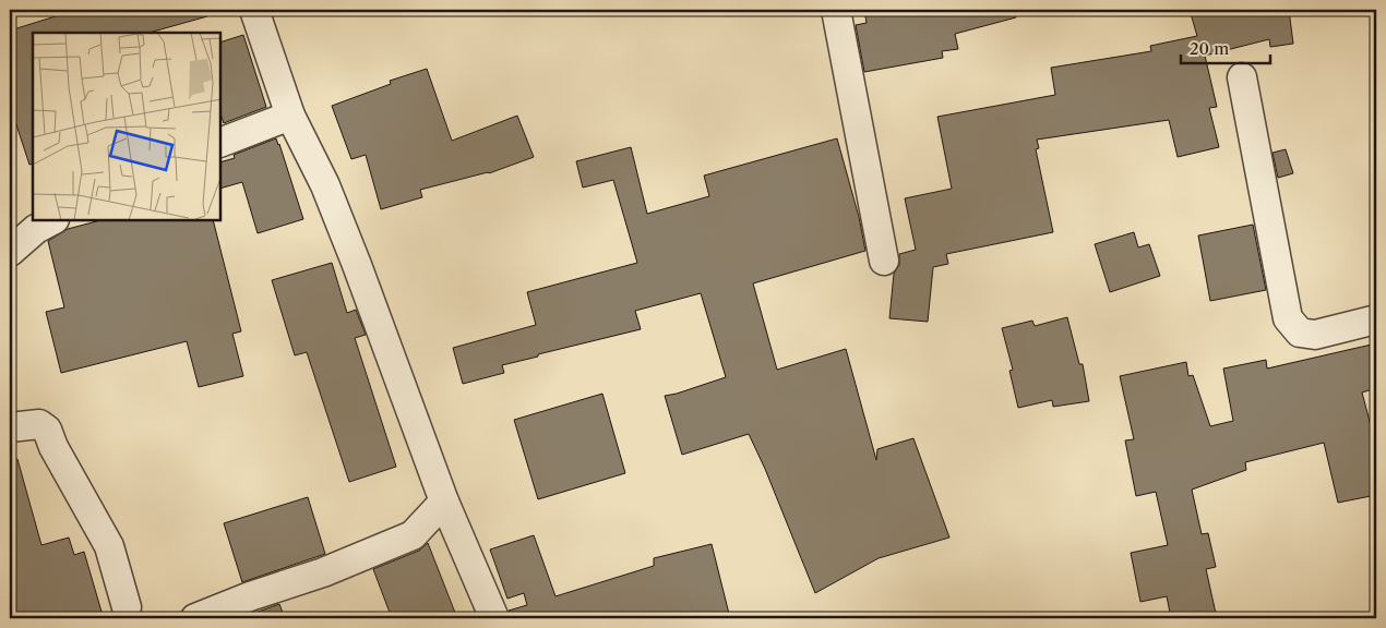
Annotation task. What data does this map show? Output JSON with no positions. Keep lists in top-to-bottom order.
{
  "scale_bar": "20 m"
}
